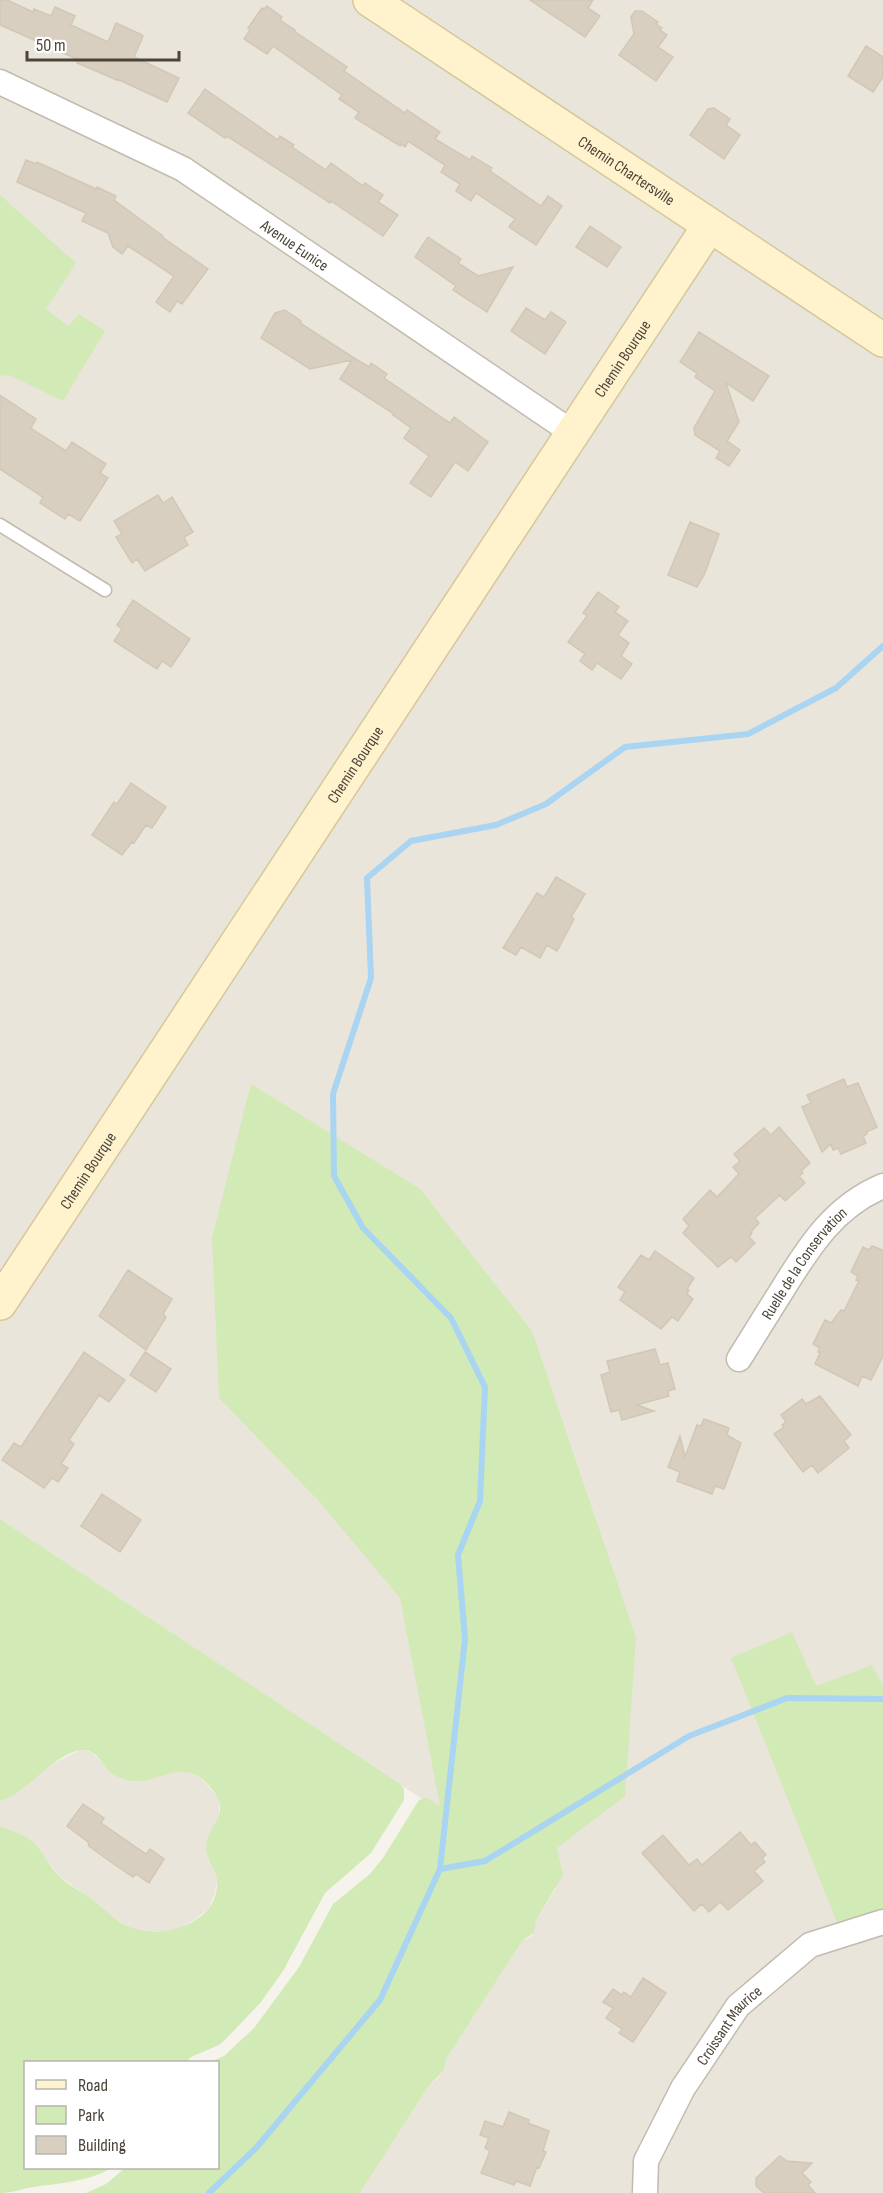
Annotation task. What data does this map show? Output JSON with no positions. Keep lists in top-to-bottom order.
{
  "streets": {
    "street": [
      "Chemin Chartersville",
      "Avenue Eunice",
      "Chemin Bourque",
      "Ruelle de la Conservation",
      "Croissant Maurice"
    ]
  },
  "crossings": [
    ["Chemin Chartersville", "Chemin Bourque"],
    ["Avenue Eunice", "Chemin Bourque"]
  ],
  "legend": ["Road", "Park", "Building"],
  "scale_bar": "50 m"
}
